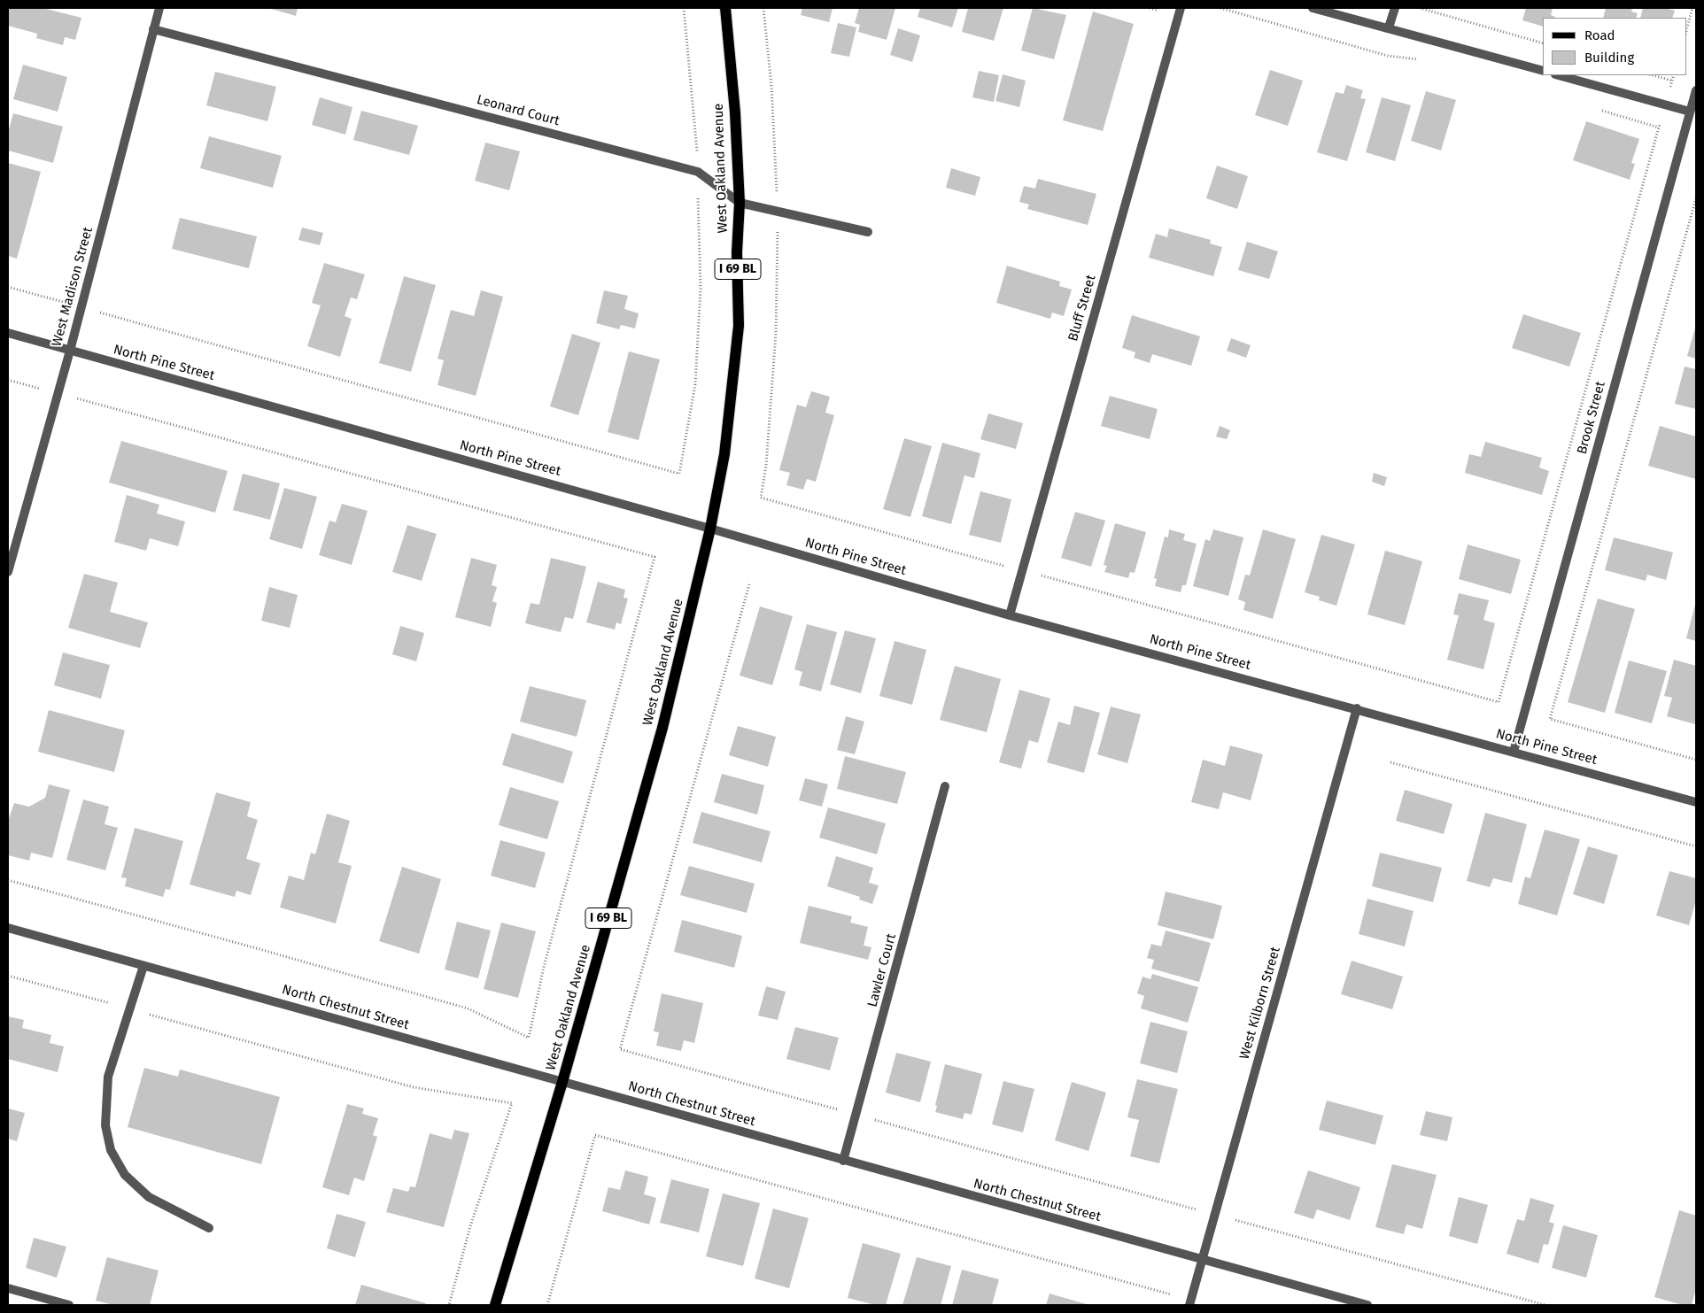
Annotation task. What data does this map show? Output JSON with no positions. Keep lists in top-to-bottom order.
{
  "streets": {
    "main road": ["West Oakland Avenue", "I 69 BL"],
    "street": [
      "Leonard Court",
      "West Madison Street",
      "Bluff Street",
      "North Pine Street",
      "Brook Street",
      "Lawler Court",
      "West Kilborn Street",
      "North Chestnut Street"
    ]
  },
  "crossings": [
    ["Leonard Court", "West Oakland Avenue"],
    ["Leonard Court", "West Madison Street"],
    ["West Oakland Avenue", "North Pine Street"],
    ["West Oakland Avenue", "North Chestnut Street"],
    ["West Madison Street", "North Pine Street"],
    ["Bluff Street", "North Pine Street"],
    ["North Pine Street", "Brook Street"],
    ["North Pine Street", "West Kilborn Street"],
    ["Lawler Court", "North Chestnut Street"],
    ["West Kilborn Street", "North Chestnut Street"]
  ],
  "legend": ["Road", "Building"]
}
